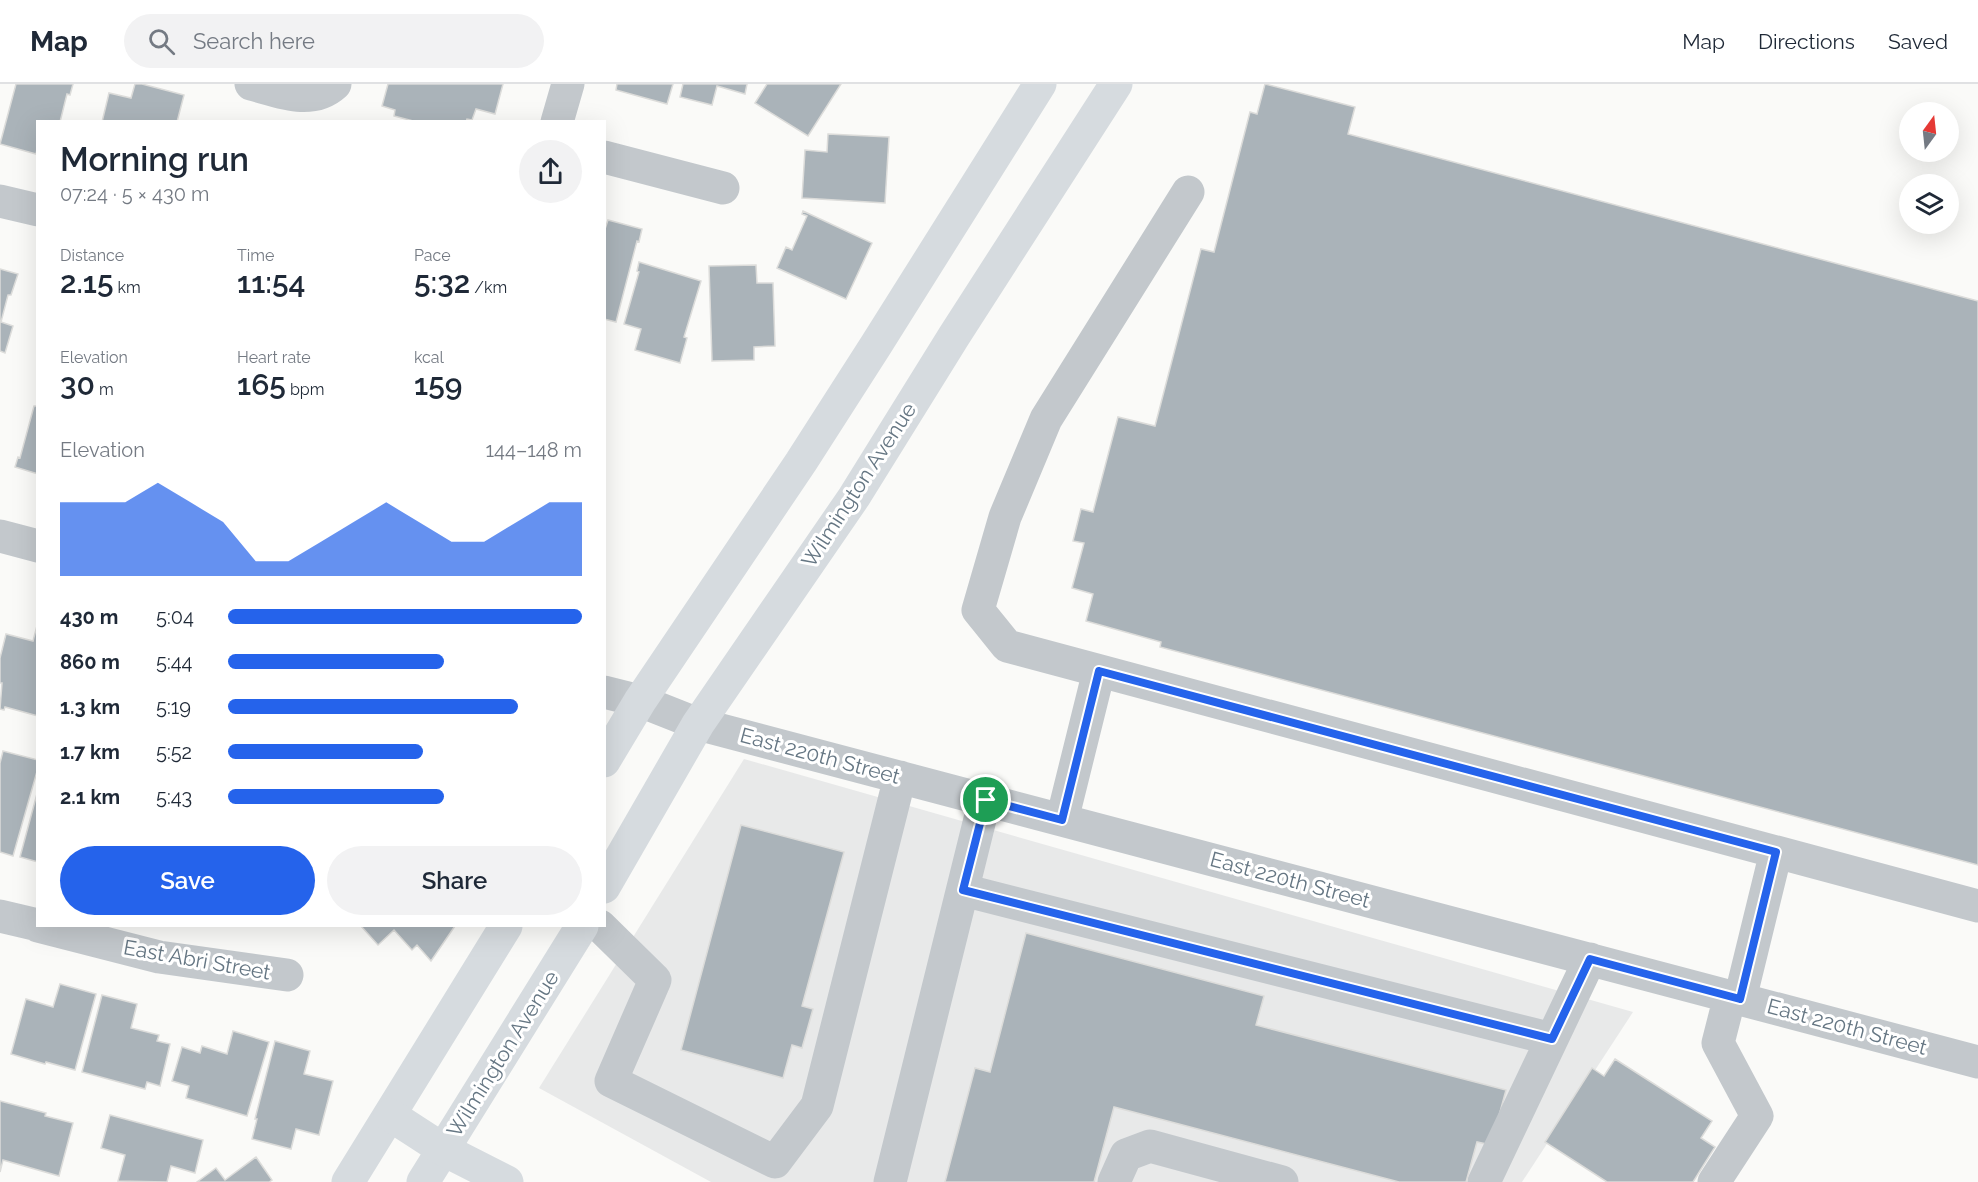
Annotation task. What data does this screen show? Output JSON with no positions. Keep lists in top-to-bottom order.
{
  "streets": {
    "main road": ["Wilmington Avenue"],
    "street": ["East 220th Street", "East Abri Street"]
  },
  "crossings": [
    ["Wilmington Avenue", "East 220th Street"]
  ],
  "north": "top",
  "page": {
    "header": "Map",
    "search": "Search here",
    "nav": ["Map", "Directions", "Saved"],
    "heading": ["Morning run", "07:24 · 5 × 430 m"],
    "stats": [
      ["Distance", "2.15 km"],
      ["Time", "11:54"],
      ["Pace", "5:32 /km"],
      ["Elevation", "30 m"],
      ["Heart rate", "165 bpm"],
      ["kcal", "159"]
    ],
    "chart": ["Elevation", "144–148 m"],
    "list": [
      {
        "name": "430 m",
        "note": "5:04"
      },
      {
        "name": "860 m",
        "note": "5:44"
      },
      {
        "name": "1.3 km",
        "note": "5:19"
      },
      {
        "name": "1.7 km",
        "note": "5:52"
      },
      {
        "name": "2.1 km",
        "note": "5:43"
      }
    ],
    "buttons": ["Save", "Share"]
  }
}
